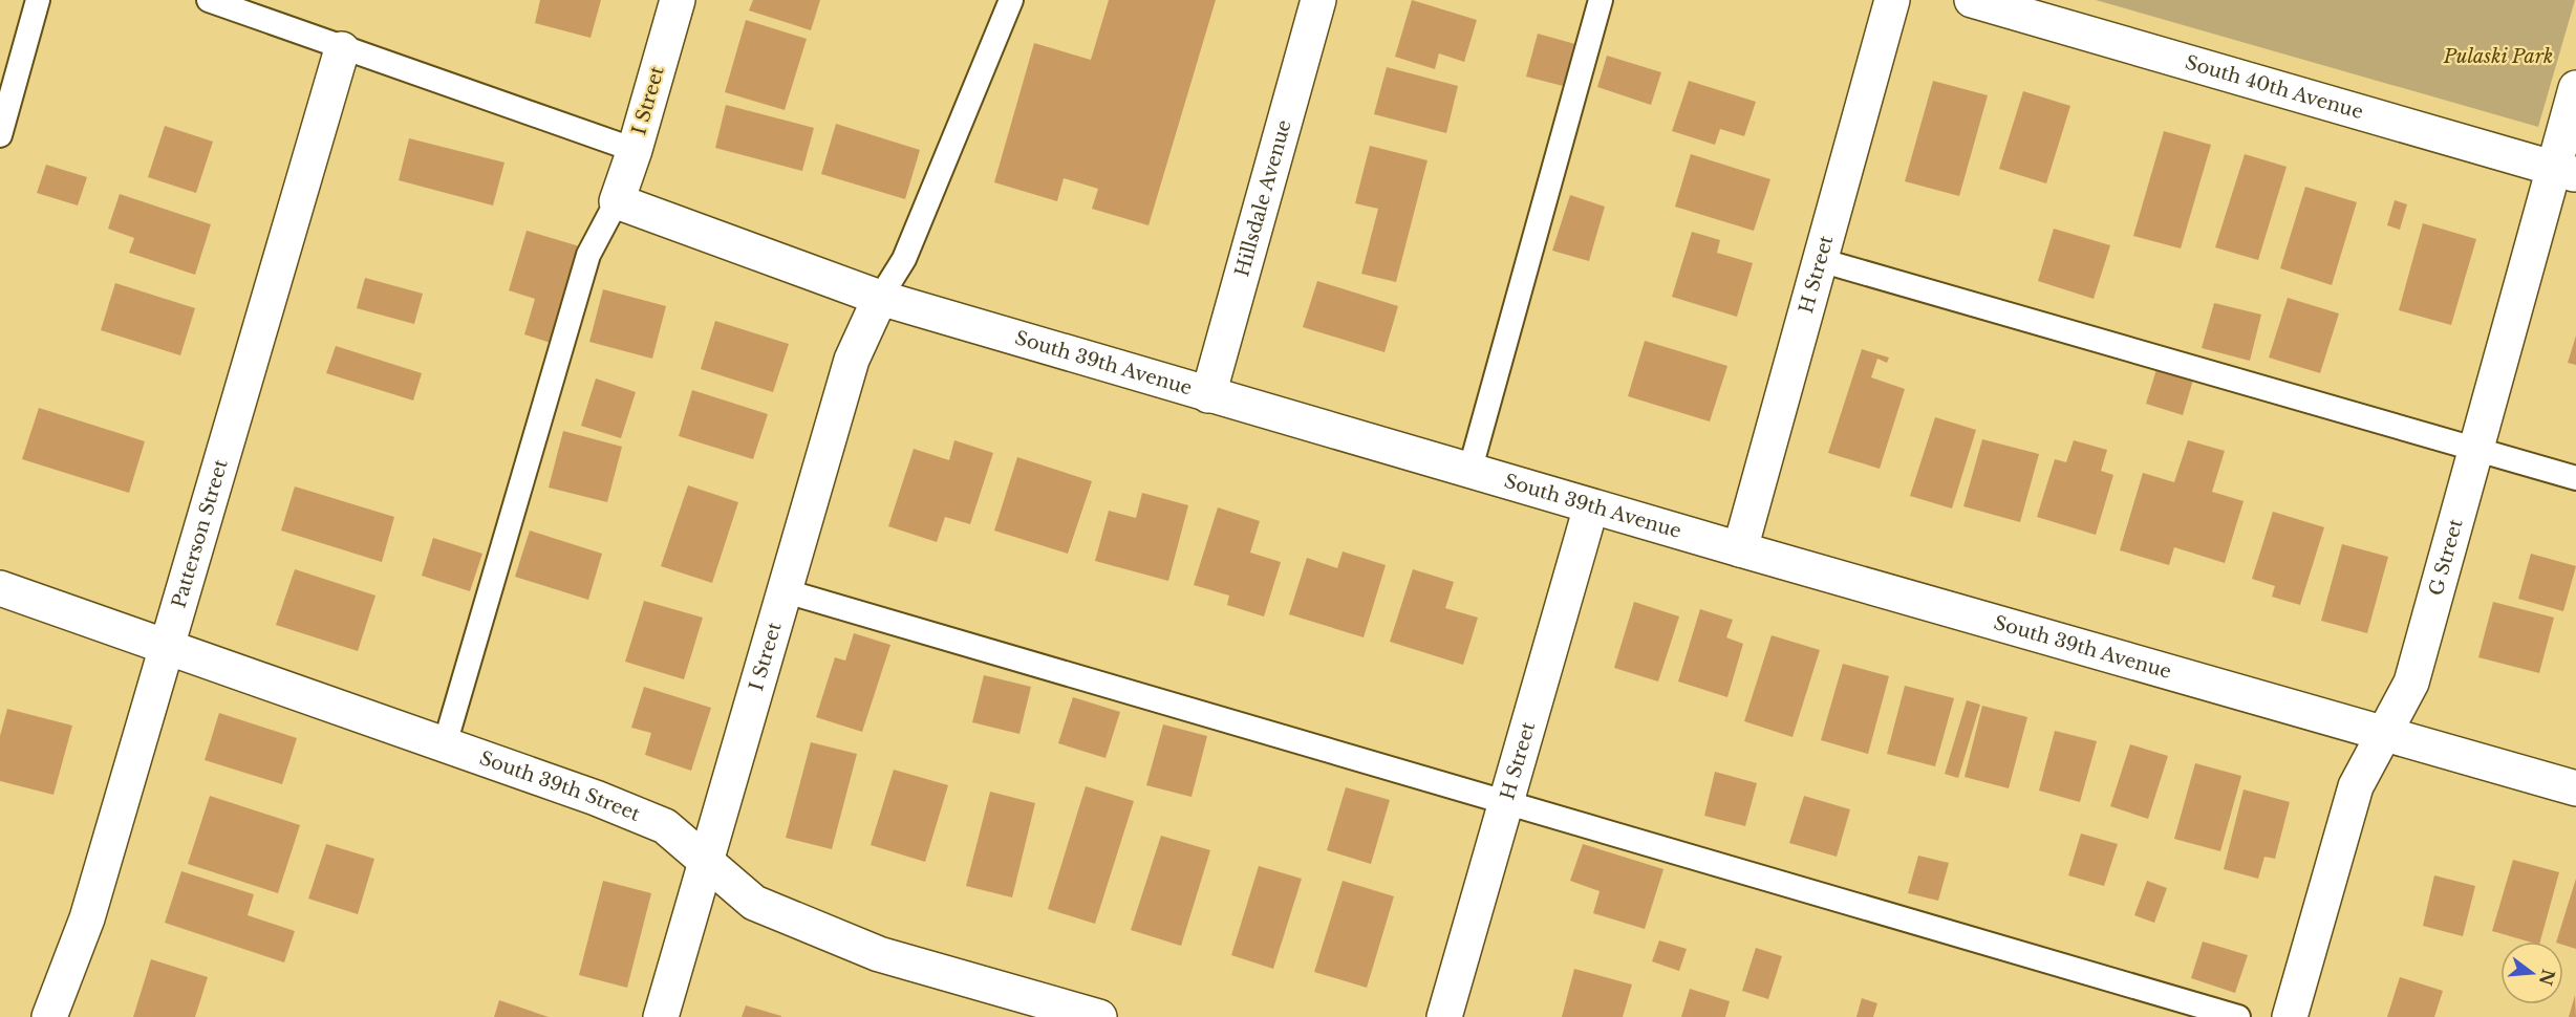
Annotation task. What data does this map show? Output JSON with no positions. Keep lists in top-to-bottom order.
{
  "streets": {
    "street": [
      "South 40th Avenue",
      "I Street",
      "Hillsdale Avenue",
      "H Street",
      "South 39th Avenue",
      "Patterson Street",
      "G Street",
      "South 39th Street"
    ]
  },
  "crossings": [
    ["South 40th Avenue", "G Street"],
    ["I Street", "South 39th Avenue"],
    ["I Street", "South 39th Street"],
    ["Hillsdale Avenue", "South 39th Avenue"],
    ["H Street", "South 39th Avenue"],
    ["South 39th Avenue", "G Street"],
    ["Patterson Street", "South 39th Street"]
  ],
  "parks": ["Pulaski Park"],
  "north": "right"
}
